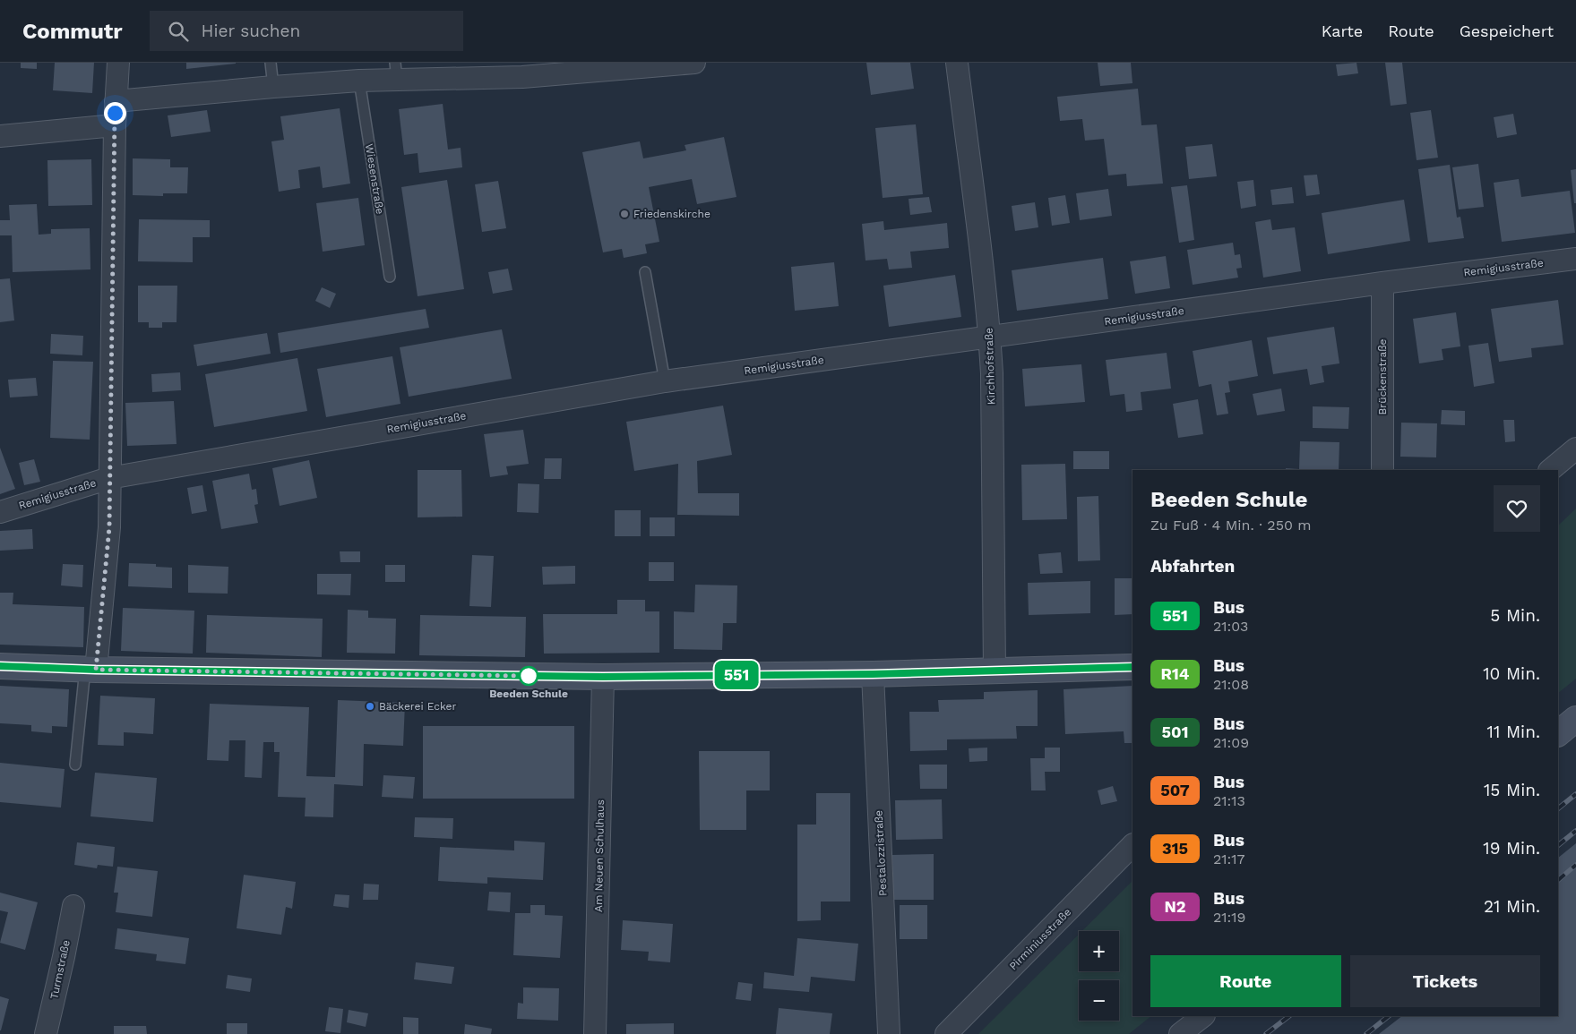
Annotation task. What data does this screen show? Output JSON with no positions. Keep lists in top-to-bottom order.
{
  "streets": {
    "street": [
      "Remigiusstraße",
      "Kirchhofstraße",
      "Brückenstraße",
      "Pestalozzistraße",
      "Am Neuen Schulhaus",
      "Pirminiusstraße",
      "Turmstraße"
    ],
    "lane": ["Wiesenstraße"]
  },
  "crossings": [
    ["Remigiusstraße", "Kirchhofstraße"],
    ["Remigiusstraße", "Brückenstraße"]
  ],
  "places": ["Friedenskirche", "Beeden Schule", "Bäckerei Ecker"],
  "lines": ["bus line 551"],
  "page": {
    "header": "Commutr",
    "search": "Hier suchen",
    "nav": ["Karte", "Route", "Gespeichert"],
    "on_map": "551",
    "heading": [
      ["Beeden Schule", "Zu Fuß · 4 Min. · 250 m"],
      "Abfahrten"
    ],
    "list": [
      {
        "mark": "551",
        "name": "Bus",
        "note": "21:03",
        "value": "5 Min."
      },
      {
        "mark": "R14",
        "name": "Bus",
        "note": "21:08",
        "value": "10 Min."
      },
      {
        "mark": "501",
        "name": "Bus",
        "note": "21:09",
        "value": "11 Min."
      },
      {
        "mark": "507",
        "name": "Bus",
        "note": "21:13",
        "value": "15 Min."
      },
      {
        "mark": "315",
        "name": "Bus",
        "note": "21:17",
        "value": "19 Min."
      },
      {
        "mark": "N2",
        "name": "Bus",
        "note": "21:19",
        "value": "21 Min."
      }
    ],
    "map_buttons": ["+", "−"],
    "buttons": ["Route", "Tickets"]
  }
}
